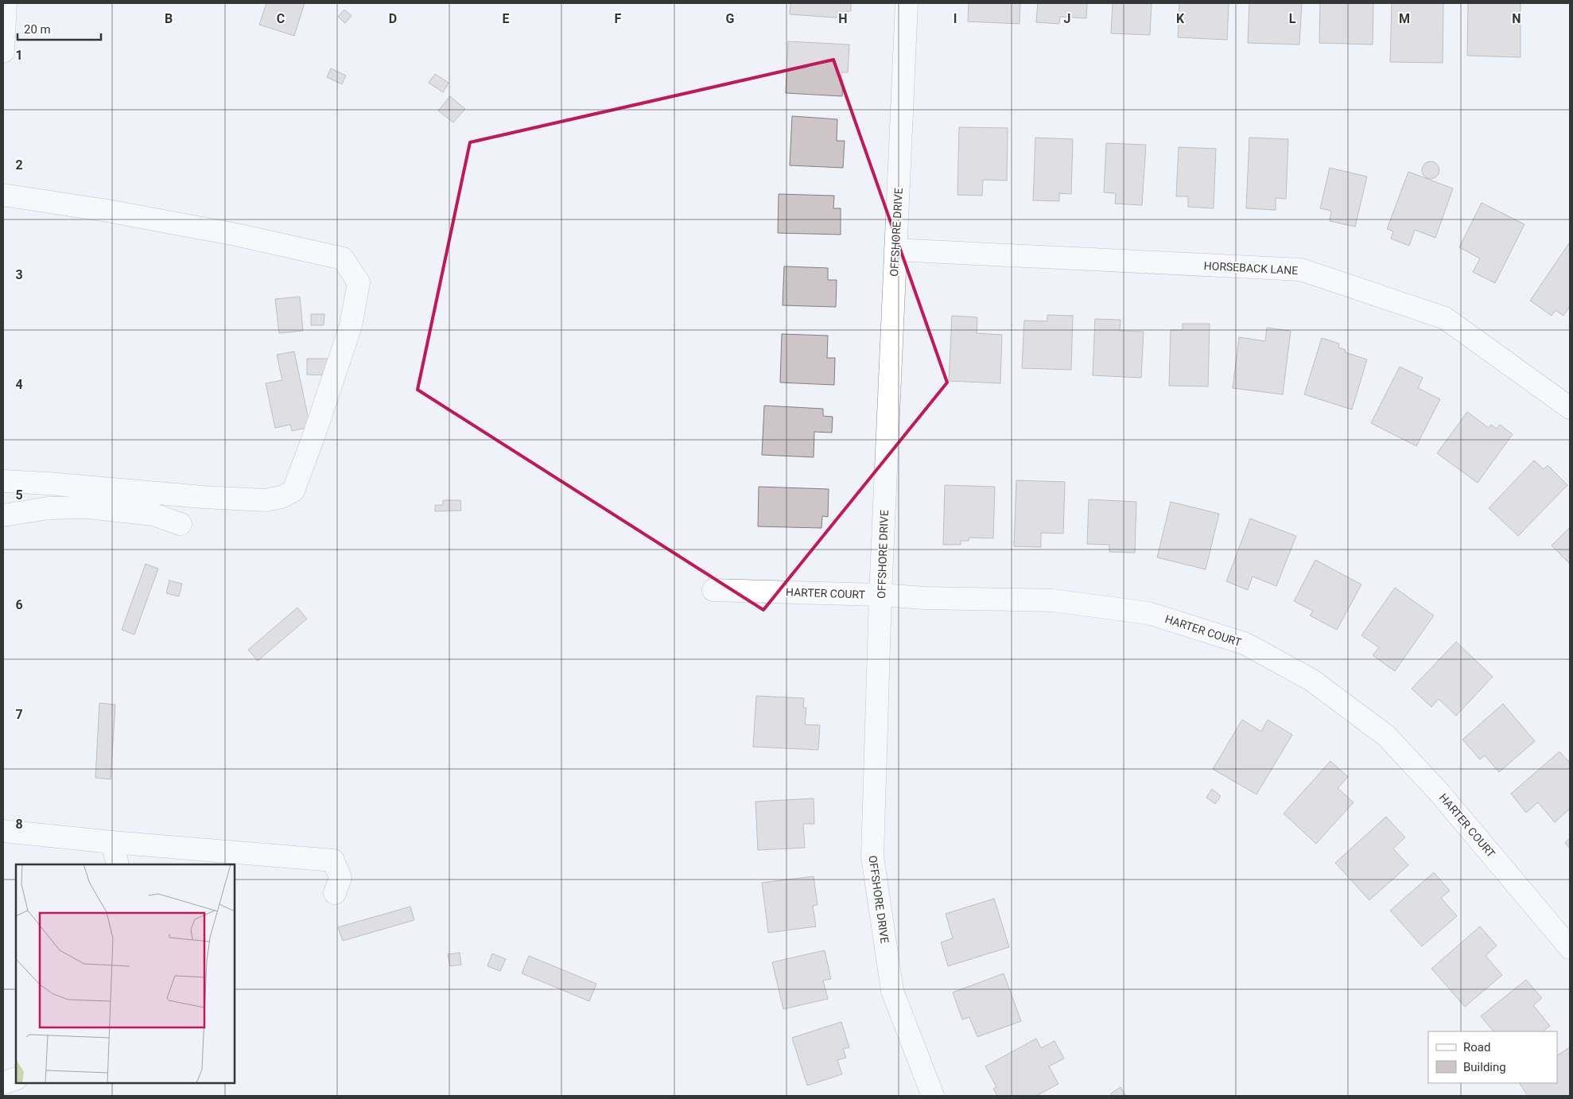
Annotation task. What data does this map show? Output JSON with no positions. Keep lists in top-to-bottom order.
{
  "streets": {
    "street": ["OFFSHORE DRIVE", "HORSEBACK LANE", "HARTER COURT"]
  },
  "crossings": [
    ["OFFSHORE DRIVE", "HORSEBACK LANE"],
    ["OFFSHORE DRIVE", "HARTER COURT"]
  ],
  "legend": ["Road", "Building"],
  "scale_bar": "20 m",
  "grid": {
    "columns": [
      "B",
      "C",
      "D",
      "E",
      "F",
      "G",
      "H",
      "I",
      "J",
      "K",
      "L",
      "M",
      "N"
    ],
    "rows": [
      "1",
      "2",
      "3",
      "4",
      "5",
      "6",
      "7",
      "8"
    ]
  }
}
